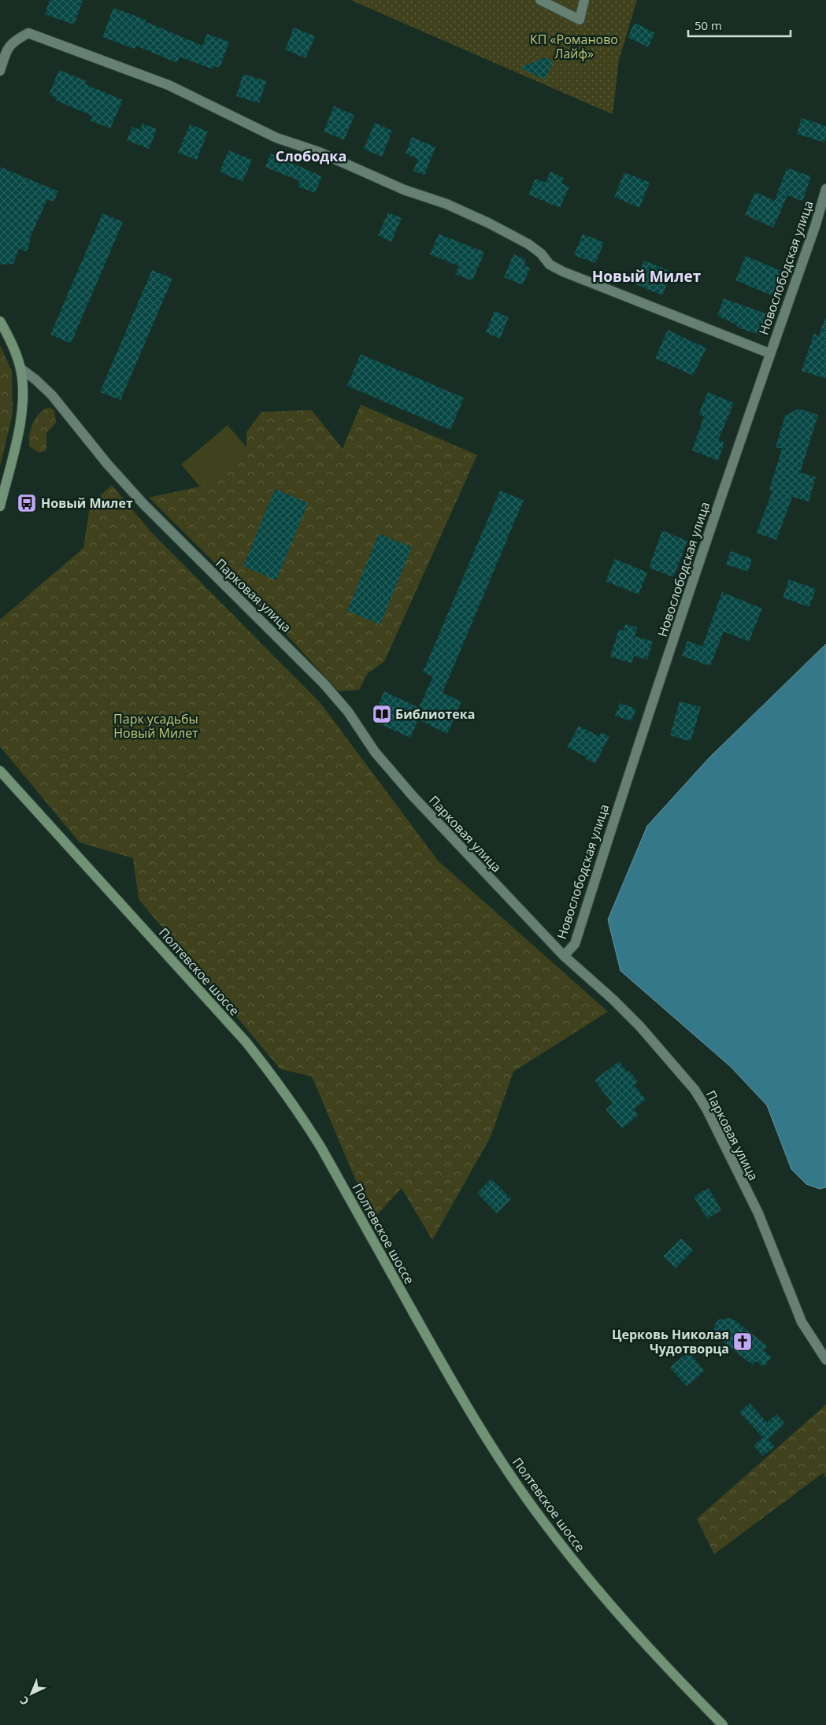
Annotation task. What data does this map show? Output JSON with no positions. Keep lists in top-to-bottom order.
{
  "streets": {
    "street": ["Новослободская улица", "Парковая улица", "Полтевское шоссе"]
  },
  "crossings": [
    ["Новослободская улица", "Парковая улица"]
  ],
  "districts": ["Слободка", "Новый Милет"],
  "parks": ["КП «Романово Лайф»", "Парк усадьбы Новый Милет"],
  "places": {
    "bus stop": ["Новый Милет"],
    "library": ["Библиотека"],
    "church": ["Церковь Николая Чудотворца"]
  },
  "scale_bar": "50 m",
  "north": "bottom left"
}
